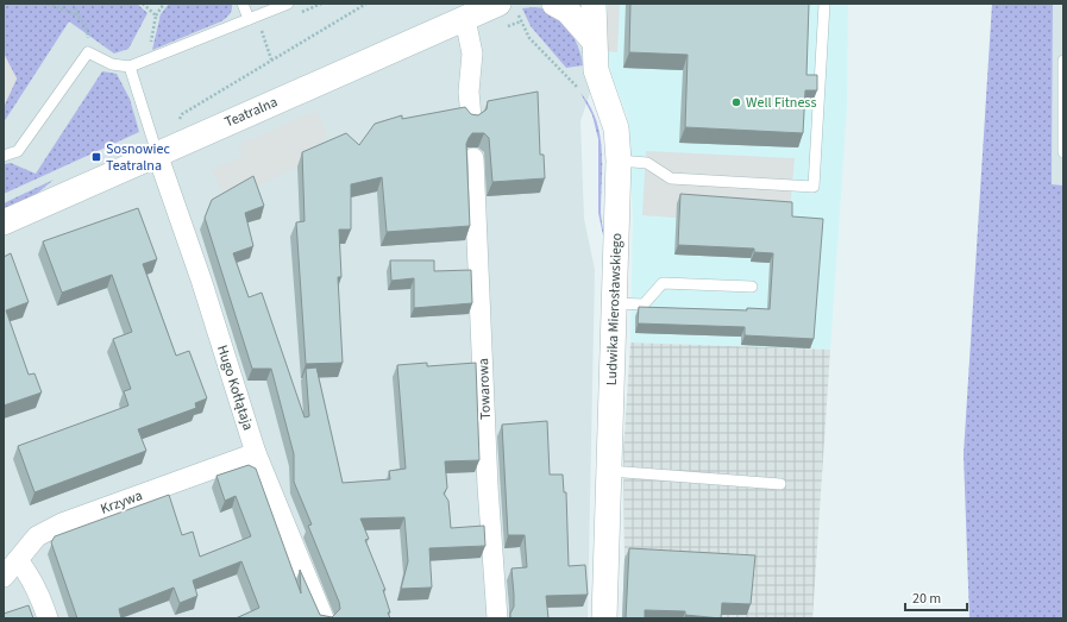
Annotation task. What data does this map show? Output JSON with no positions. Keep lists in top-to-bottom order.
{
  "streets": {
    "street": [
      "Teatralna",
      "Ludwika Mierosławskiego",
      "Hugo Kołłątaja",
      "Towarowa",
      "Krzywa"
    ]
  },
  "crossings": [
    ["Teatralna", "Hugo Kołłątaja"],
    ["Hugo Kołłątaja", "Krzywa"]
  ],
  "places": {
    "other": ["Well Fitness"],
    "transit": ["Sosnowiec Teatralna"]
  },
  "scale_bar": "20 m"
}
